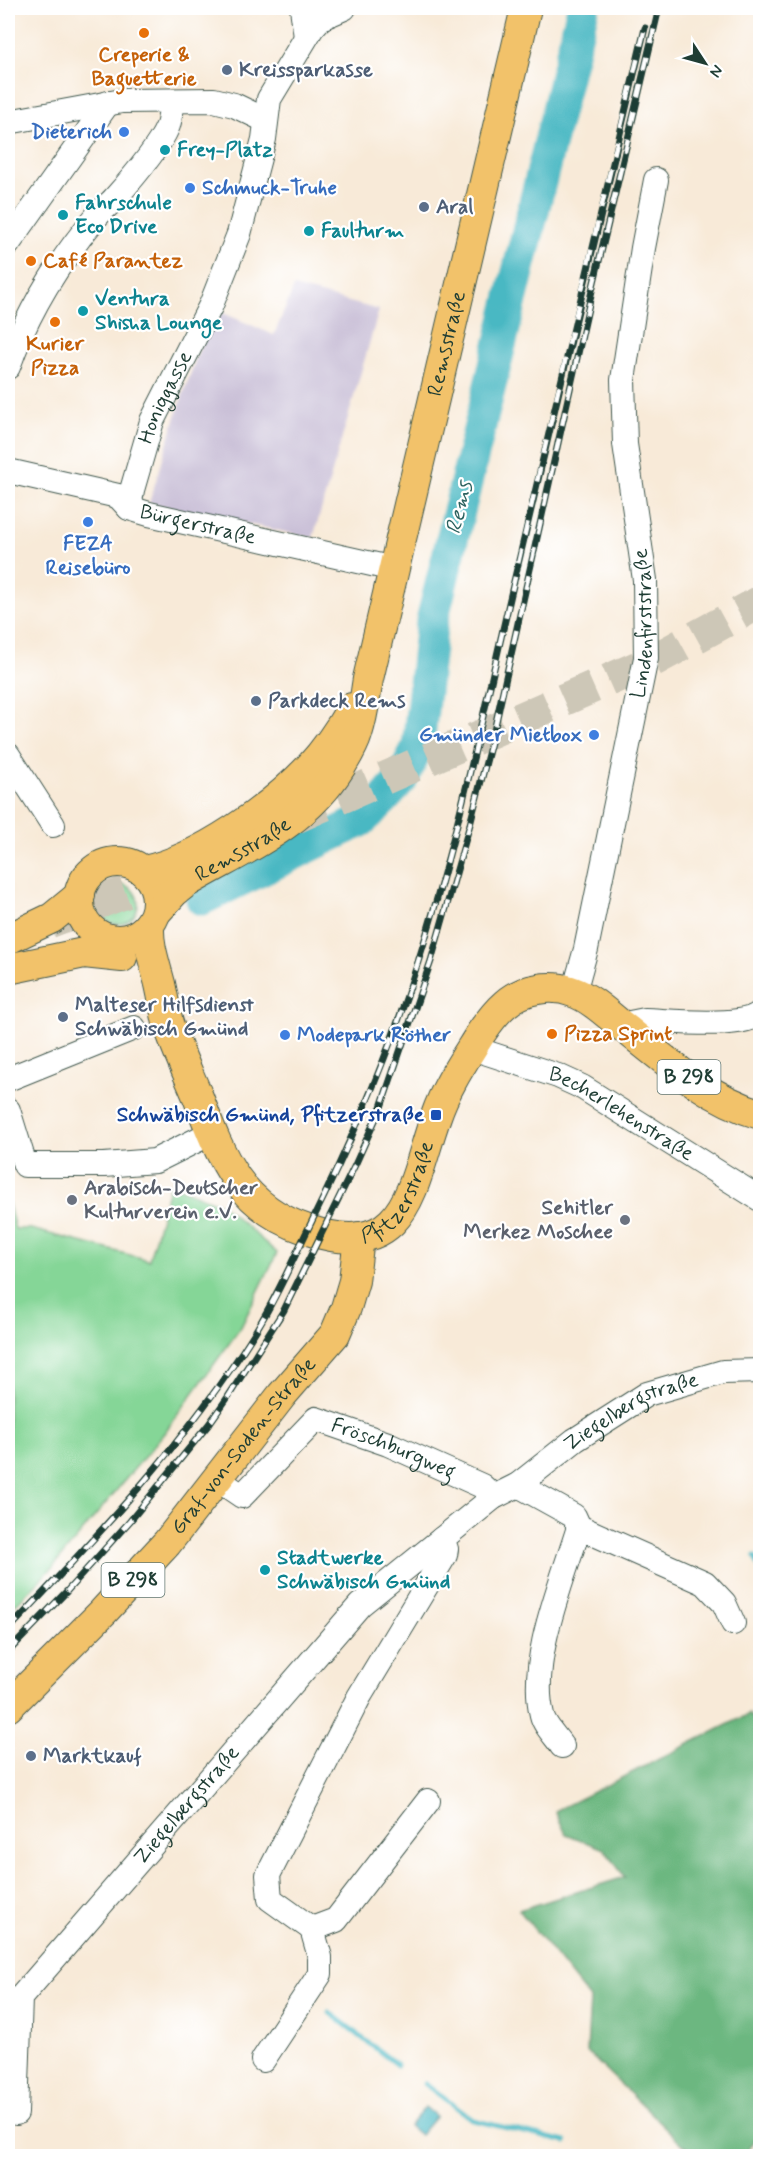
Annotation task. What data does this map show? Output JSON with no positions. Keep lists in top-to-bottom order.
{
  "streets": {
    "main road": [
      "Remsstraße",
      "B 298",
      "Pfitzerstraße",
      "Graf-von-Soden-Straße"
    ],
    "street": [
      "Honiggasse",
      "Bürgerstraße",
      "Lindenfirststraße",
      "Becherlehenstraße",
      "Ziegelbergstraße",
      "Fröschburgweg"
    ]
  },
  "crossings": [
    ["Remsstraße", "Bürgerstraße"],
    ["Remsstraße", "Pfitzerstraße"],
    ["Honiggasse", "Bürgerstraße"],
    ["Lindenfirststraße", "B 298"],
    ["Lindenfirststraße", "Pfitzerstraße"],
    ["B 298", "Pfitzerstraße"],
    ["Becherlehenstraße", "Pfitzerstraße"],
    ["Pfitzerstraße", "Graf-von-Soden-Straße"],
    ["Ziegelbergstraße", "Fröschburgweg"],
    ["Graf-von-Soden-Straße", "Fröschburgweg"]
  ],
  "water": ["Rems"],
  "places": {
    "other": [
      "Creperie & Baguetterie",
      "Kreissparkasse",
      "Dieterich",
      "Frey-Platz",
      "Schmuck-Truhe",
      "Aral",
      "Fahrschule Eco Drive",
      "Faulturm",
      "Café Parantez",
      "Ventura Shisha Lounge",
      "Kurier Pizza",
      "FEZA Reisebüro",
      "Parkdeck Rems",
      "Gmünder Mietbox",
      "Malteser Hilfsdienst Schwäbisch Gmünd",
      "Pizza Sprint",
      "Modepark Röther",
      "Arabisch-Deutscher Kulturverein e.V.",
      "Sehitler Merkez Moschee",
      "Stadtwerke Schwäbisch Gmünd",
      "Marktkauf"
    ],
    "transit": ["Schwäbisch Gmünd, Pfitzerstraße"]
  },
  "north": "bottom right"
}
